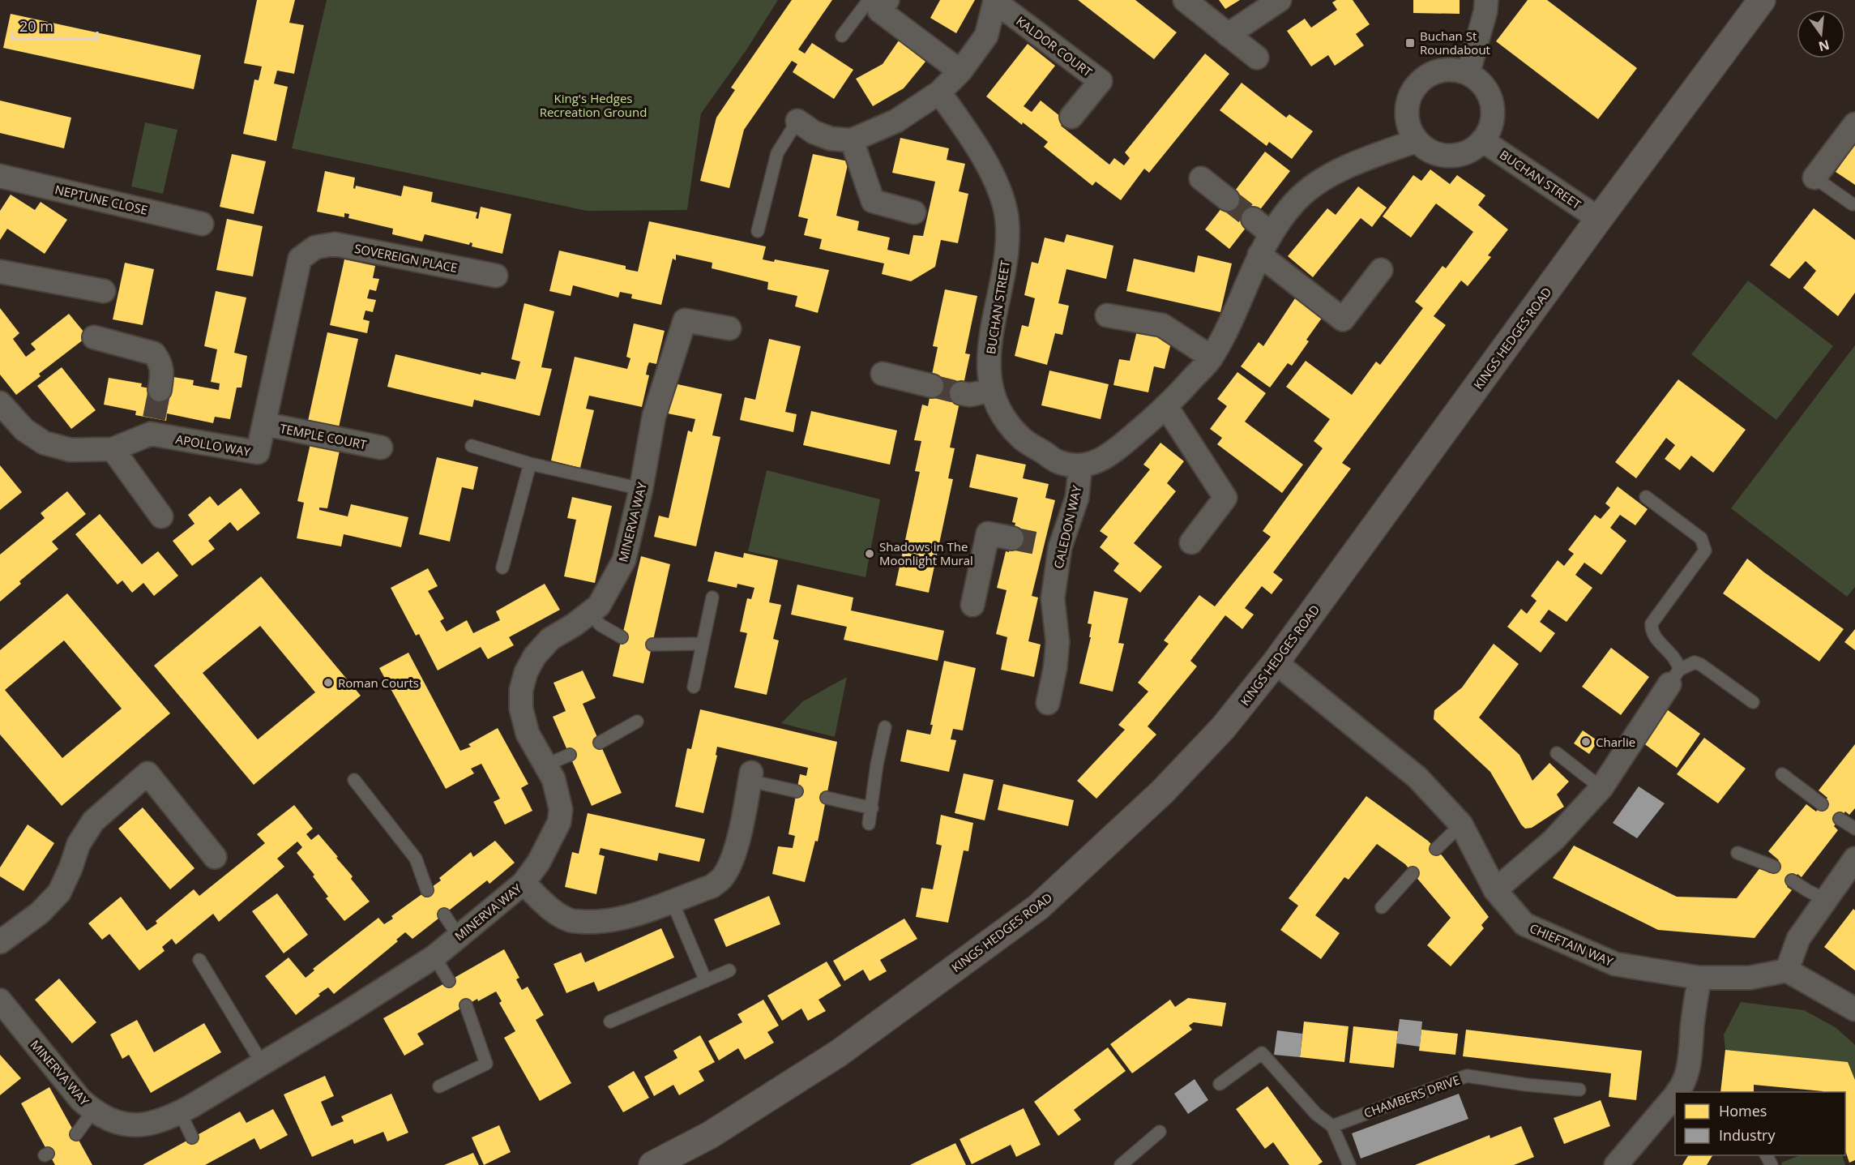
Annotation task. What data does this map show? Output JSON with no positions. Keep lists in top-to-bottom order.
{
  "streets": {
    "street": [
      "KALDOR COURT",
      "BUCHAN STREET",
      "NEPTUNE CLOSE",
      "SOVEREIGN PLACE",
      "KINGS HEDGES ROAD",
      "TEMPLE COURT",
      "APOLLO WAY",
      "MINERVA WAY",
      "CALEDON WAY",
      "CHIEFTAIN WAY"
    ],
    "lane": ["CHAMBERS DRIVE"]
  },
  "crossings": [
    ["BUCHAN STREET", "KINGS HEDGES ROAD"],
    ["BUCHAN STREET", "CALEDON WAY"],
    ["SOVEREIGN PLACE", "APOLLO WAY"],
    ["KINGS HEDGES ROAD", "CHIEFTAIN WAY"],
    ["TEMPLE COURT", "APOLLO WAY"]
  ],
  "parks": ["King's Hedges Recreation Ground"],
  "places": {
    "transit": ["Buchan St Roundabout"],
    "other": ["Shadows in The Moonlight Mural", "Roman Courts", "Charlie"]
  },
  "legend": ["Homes", "Industry"],
  "scale_bar": "20 m",
  "north": "bottom"
}
